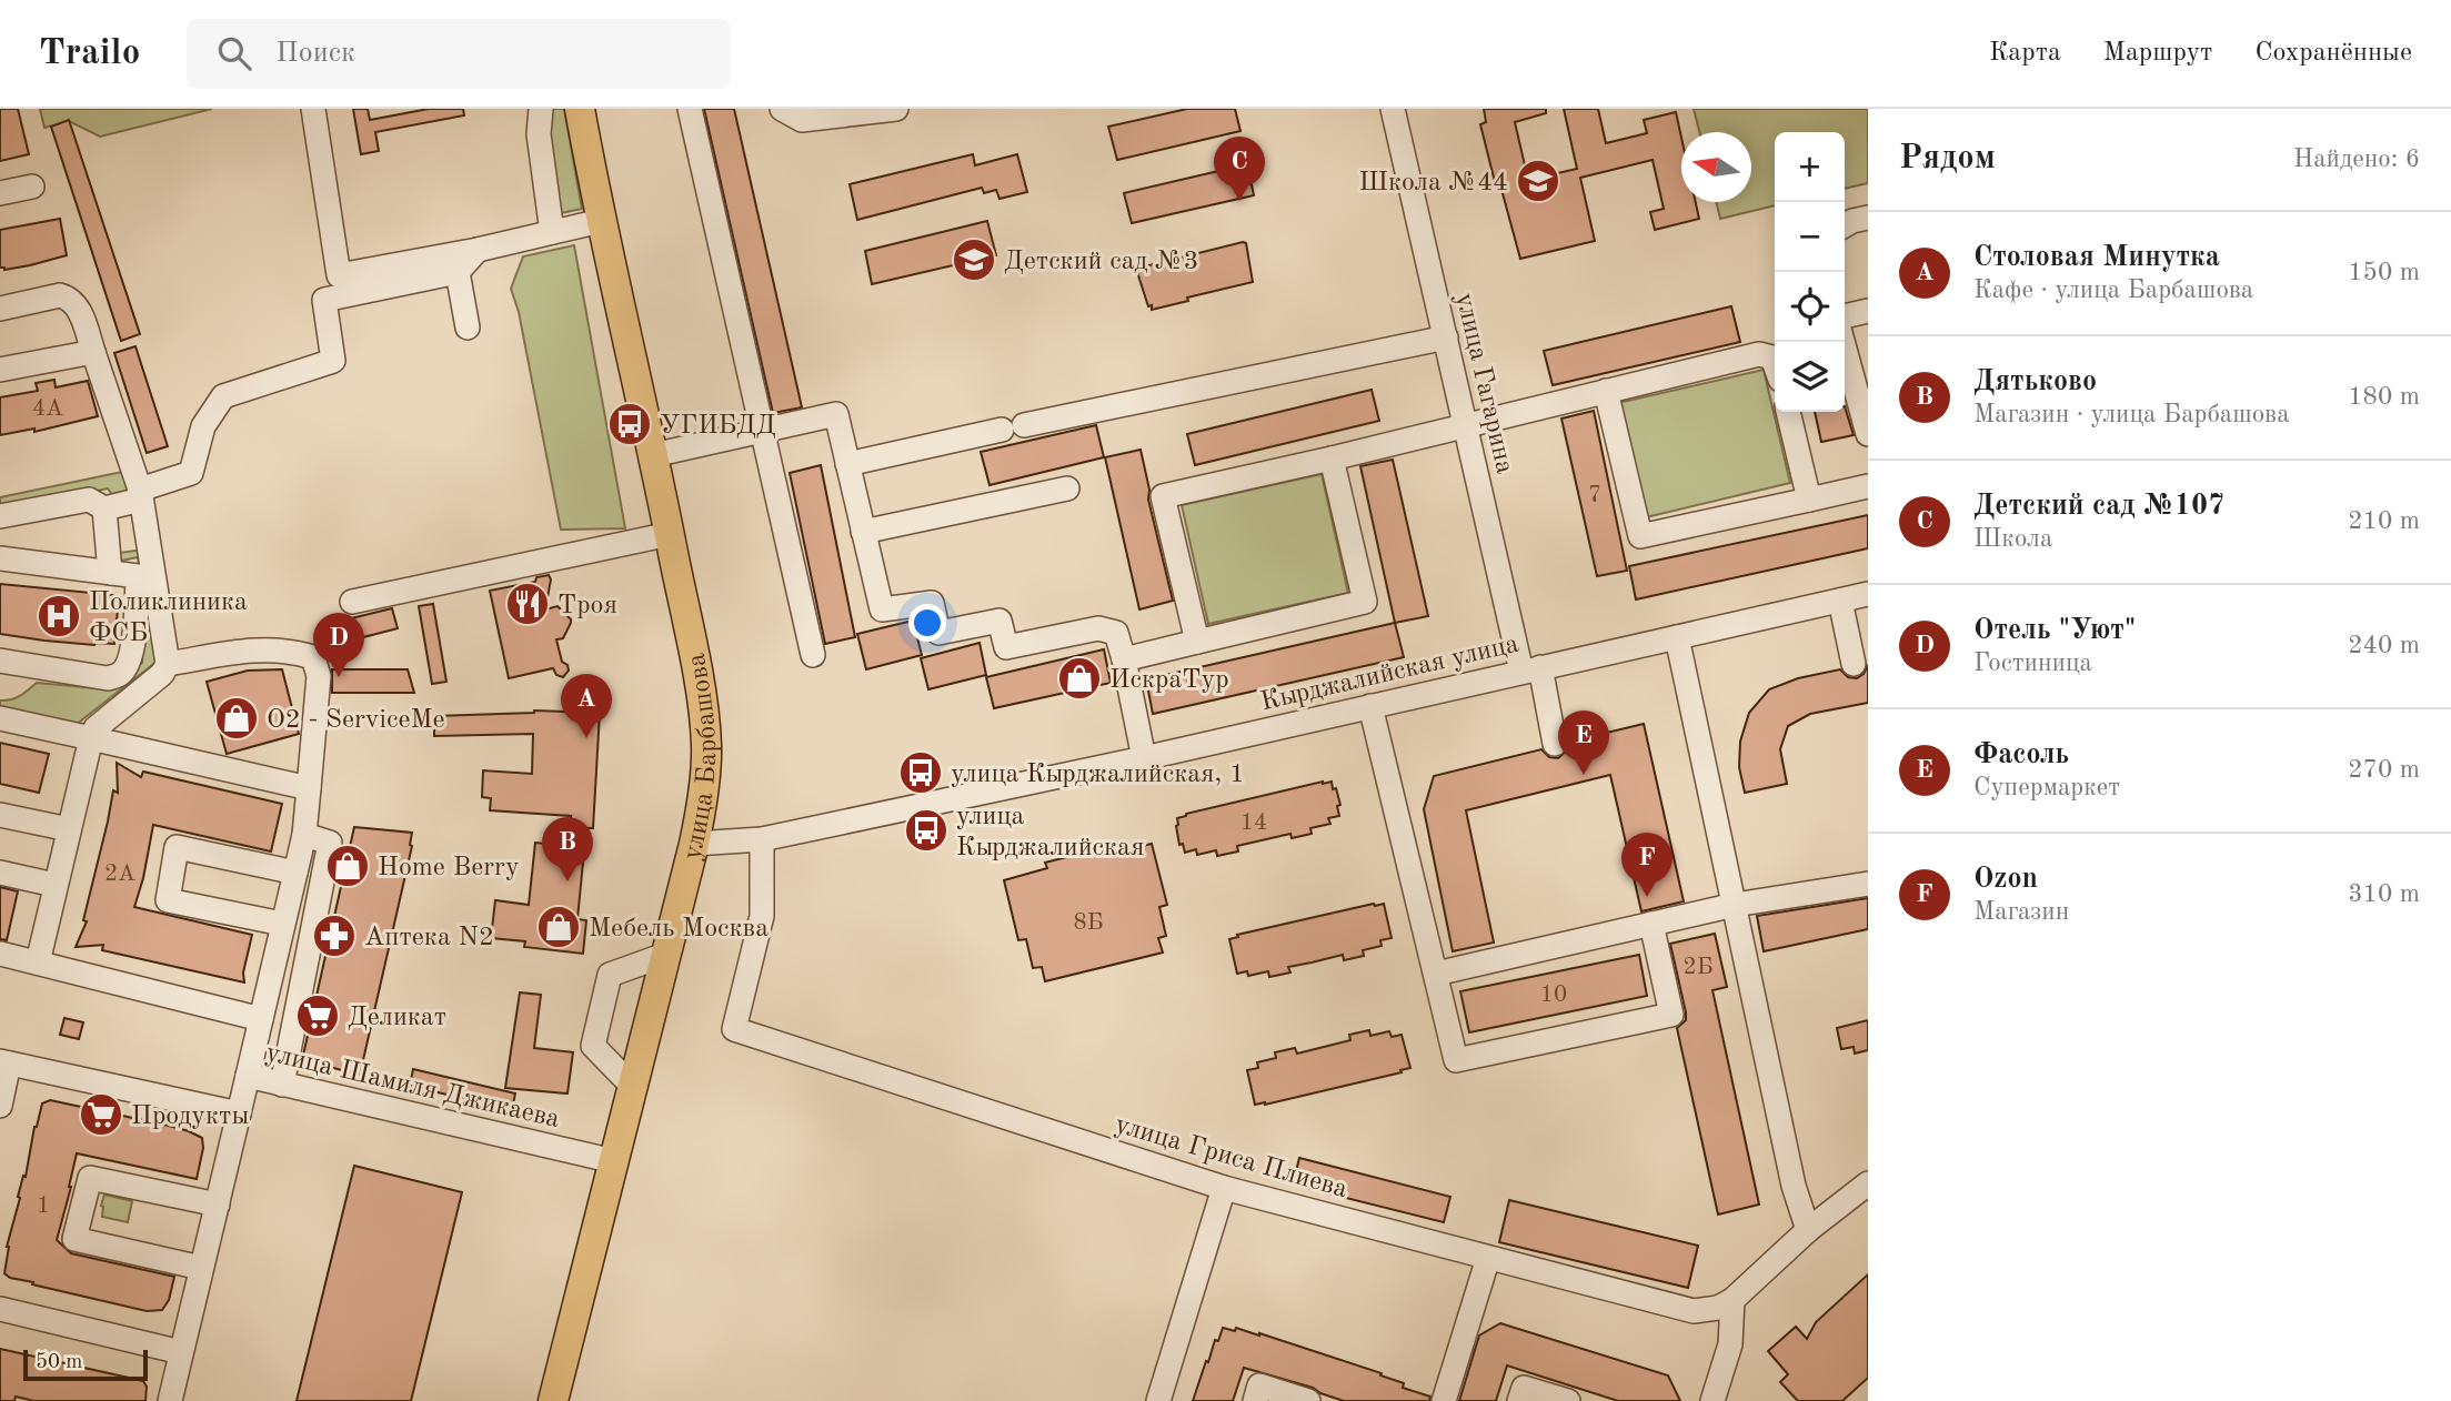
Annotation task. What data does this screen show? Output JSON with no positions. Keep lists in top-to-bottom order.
{
  "streets": {
    "main road": ["улица Барбашова"],
    "street": [
      "улица Гагарина",
      "Кырджалийская улица",
      "улица Шамиля Джикаева",
      "улица Гриса Плиева"
    ]
  },
  "crossings": [
    ["улица Гагарина", "Кырджалийская улица"],
    ["Кырджалийская улица", "улица Барбашова"],
    ["Кырджалийская улица", "улица Гриса Плиева"],
    ["улица Барбашова", "улица Шамиля Джикаева"]
  ],
  "places": {
    "school or university": ["Школа №44", "Детский сад №3"],
    "bus stop": ["УГИБДД", "улица Кырджалийская, 1", "улица Кырджалийская"],
    "restaurant": ["Троя"],
    "hospital": ["Поликлиника ФСБ"],
    "shop": [
      "ИскраТур",
      "О2 - ServiceMe",
      "Home Berry",
      "Мебель Москва"
    ],
    "pharmacy": ["Аптека N2"],
    "supermarket": ["Деликат", "Продукты"]
  },
  "house_numbers": [
    "4А",
    "7",
    "14",
    "2А",
    "8Б",
    "2Б",
    "10",
    "1"
  ],
  "scale_bar": "50 m",
  "north": "left",
  "page": {
    "header": "Trailo",
    "search": "Поиск",
    "nav": ["Карта", "Маршрут", "Сохранённые"],
    "heading": ["Рядом", "Найдено: 6"],
    "map_buttons": ["+", "−"],
    "pins": [
      "C",
      "D",
      "A",
      "E",
      "B",
      "F"
    ],
    "list": [
      {
        "mark": "A",
        "name": "Столовая Минутка",
        "note": "Кафе · улица Барбашова",
        "value": "150 m"
      },
      {
        "mark": "B",
        "name": "Дятьково",
        "note": "Магазин · улица Барбашова",
        "value": "180 m"
      },
      {
        "mark": "C",
        "name": "Детский сад №107",
        "note": "Школа",
        "value": "210 m"
      },
      {
        "mark": "D",
        "name": "Отель \"Уют\"",
        "note": "Гостиница",
        "value": "240 m"
      },
      {
        "mark": "E",
        "name": "Фасоль",
        "note": "Супермаркет",
        "value": "270 m"
      },
      {
        "mark": "F",
        "name": "Ozon",
        "note": "Магазин",
        "value": "310 m"
      }
    ],
    "scale": "50 m"
  }
}
